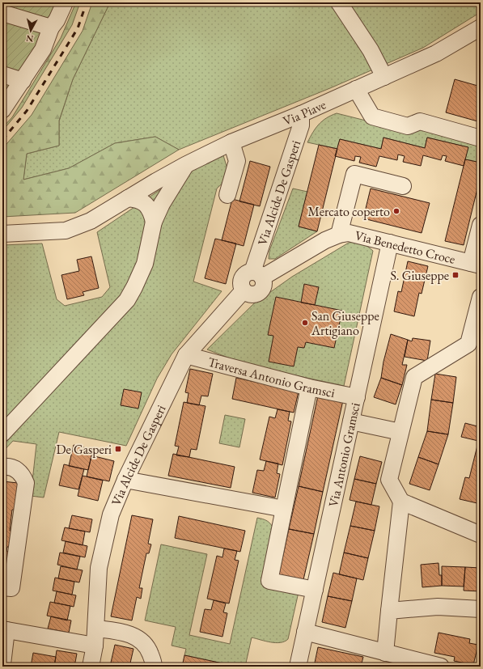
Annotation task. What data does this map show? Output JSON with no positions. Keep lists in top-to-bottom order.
{
  "streets": {
    "street": [
      "Via Piave",
      "Via Alcide De Gasperi",
      "Via Benedetto Croce",
      "Traversa Antonio Gramsci",
      "Via Antonio Gramsci"
    ]
  },
  "crossings": [
    ["Via Piave", "Via Alcide De Gasperi"],
    ["Via Alcide De Gasperi", "Via Benedetto Croce"],
    ["Via Alcide De Gasperi", "Traversa Antonio Gramsci"],
    ["Via Benedetto Croce", "Via Antonio Gramsci"],
    ["Traversa Antonio Gramsci", "Via Antonio Gramsci"]
  ],
  "places": {
    "other": ["Mercato coperto", "San Giuseppe Artigiano"],
    "transit": ["S. Giuseppe", "De Gasperi"]
  },
  "north": "bottom"
}
